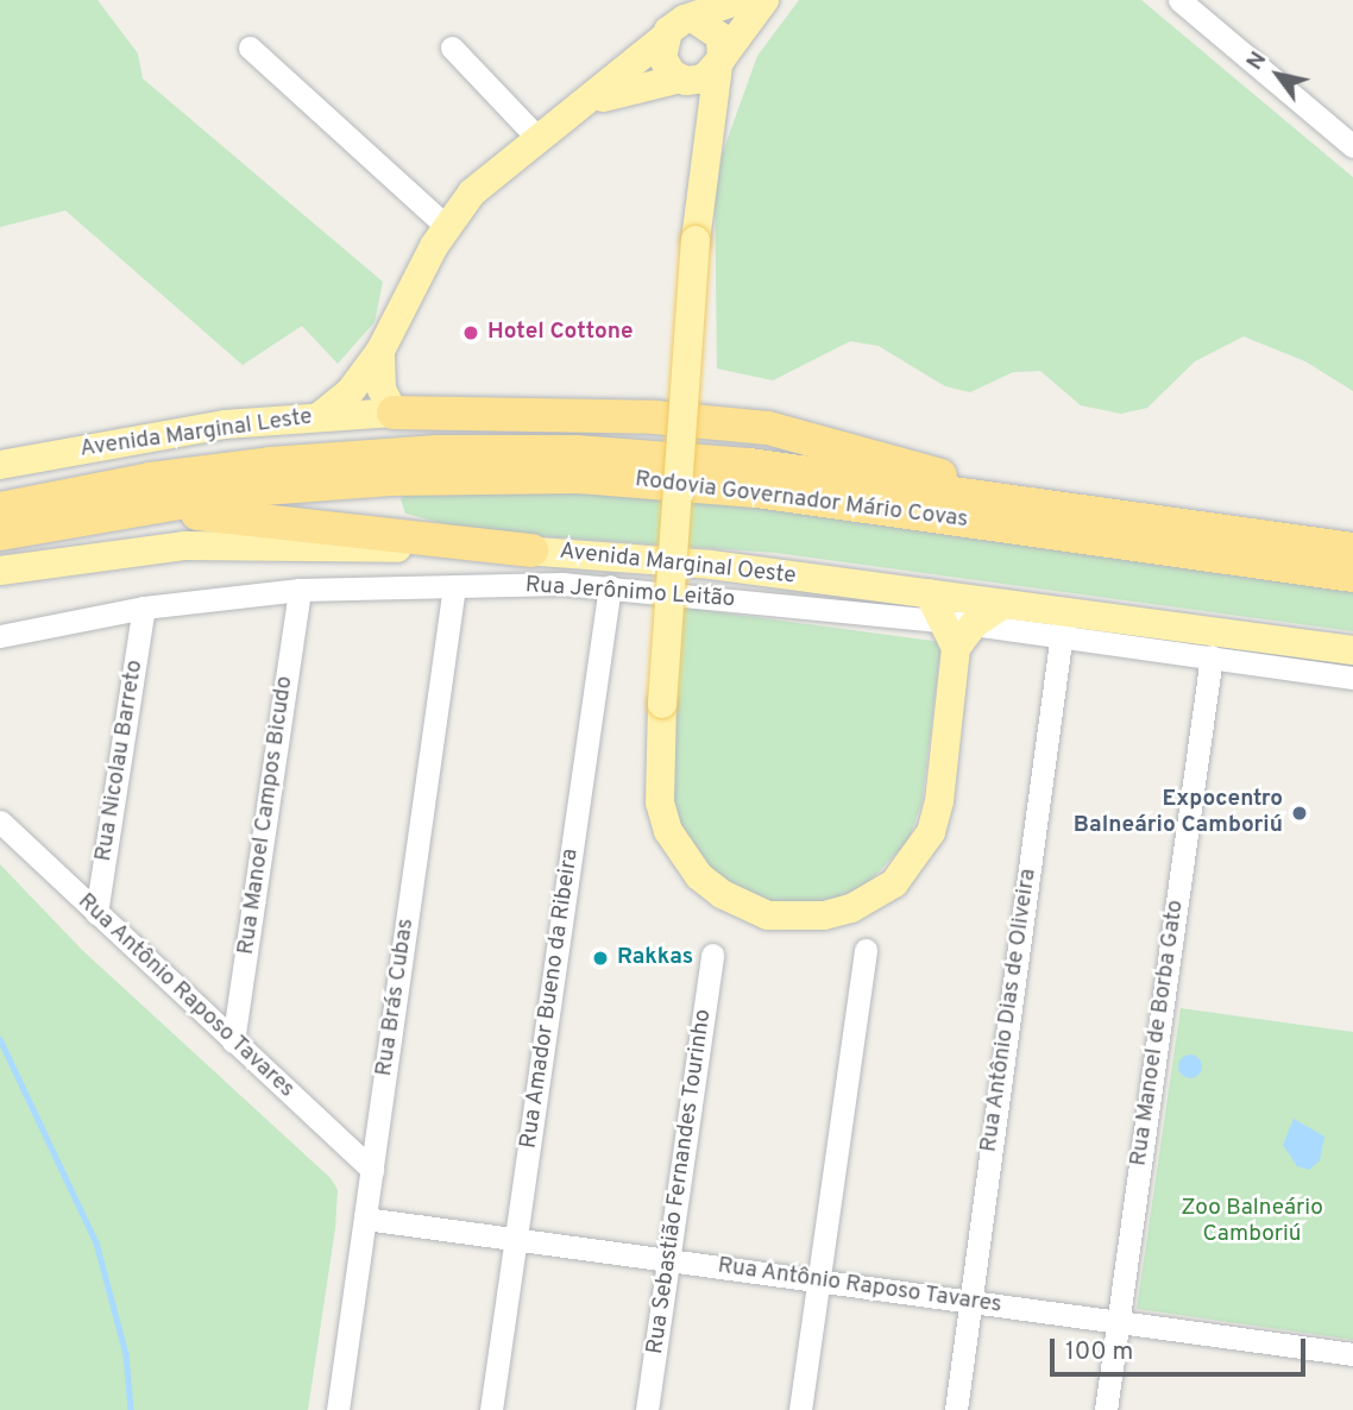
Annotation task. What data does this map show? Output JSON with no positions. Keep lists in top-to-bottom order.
{
  "streets": {
    "highway": ["Rodovia Governador Mário Covas"],
    "main road": ["Avenida Marginal Leste", "Avenida Marginal Oeste"],
    "street": [
      "Rua Jerônimo Leitão",
      "Rua Nicolau Barreto",
      "Rua Manoel Campos Bicudo",
      "Rua Antônio Raposo Tavares",
      "Rua Brás Cubas",
      "Rua Amador Bueno da Ribeira",
      "Rua Antônio Dias de Oliveira",
      "Rua Manoel de Borba Gato",
      "Rua Sebastião Fernandes Tourinho"
    ]
  },
  "crossings": [
    ["Avenida Marginal Oeste", "Rua Jerônimo Leitão"],
    ["Avenida Marginal Oeste", "Rua Antônio Dias de Oliveira"],
    ["Rua Jerônimo Leitão", "Rua Nicolau Barreto"],
    ["Rua Jerônimo Leitão", "Rua Manoel Campos Bicudo"],
    ["Rua Jerônimo Leitão", "Rua Brás Cubas"],
    ["Rua Jerônimo Leitão", "Rua Amador Bueno da Ribeira"],
    ["Rua Jerônimo Leitão", "Rua Antônio Dias de Oliveira"],
    ["Rua Jerônimo Leitão", "Rua Manoel de Borba Gato"],
    ["Rua Nicolau Barreto", "Rua Antônio Raposo Tavares"],
    ["Rua Manoel Campos Bicudo", "Rua Antônio Raposo Tavares"],
    ["Rua Antônio Raposo Tavares", "Rua Brás Cubas"],
    ["Rua Antônio Raposo Tavares", "Rua Amador Bueno da Ribeira"],
    ["Rua Antônio Raposo Tavares", "Rua Antônio Dias de Oliveira"],
    ["Rua Antônio Raposo Tavares", "Rua Manoel de Borba Gato"],
    ["Rua Antônio Raposo Tavares", "Rua Sebastião Fernandes Tourinho"]
  ],
  "parks": ["Zoo Balneário Camboriú"],
  "places": ["Hotel Cottone", "Expocentro Balneário Camboriú", "Rakkas"],
  "scale_bar": "100 m",
  "north": "top left"
}
